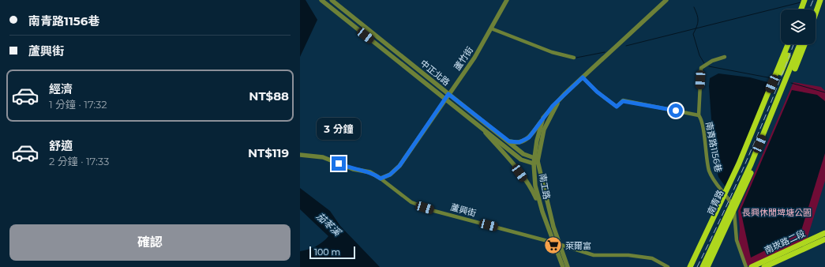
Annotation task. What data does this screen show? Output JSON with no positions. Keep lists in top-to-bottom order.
{
  "streets": {
    "main road": ["南青路", "南崁路二段"],
    "street": [
      "蘆竹街",
      "中正北路",
      "南青路1156巷",
      "南工路",
      "蘆興街"
    ]
  },
  "crossings": [
    ["蘆竹街", "中正北路"],
    ["蘆竹街", "蘆興街"],
    ["中正北路", "南工路"],
    ["南青路1156巷", "南工路"],
    ["南青路1156巷", "南青路"],
    ["南工路", "蘆興街"]
  ],
  "water": ["茄苳溪"],
  "parks": ["長興休閒埤塘公園"],
  "places": {
    "supermarket": ["萊爾富"]
  },
  "scale_bar": "100 m",
  "page": {
    "banner": ["南青路1156巷", "蘆興街"],
    "list": [
      {
        "name": "經濟",
        "note": "1 分鐘 · 17:32",
        "value": "NT$88"
      },
      {
        "name": "舒適",
        "note": "2 分鐘 · 17:33",
        "value": "NT$119"
      }
    ],
    "bubble": "3 分鐘",
    "buttons": "確認",
    "scale": "100 m"
  }
}
